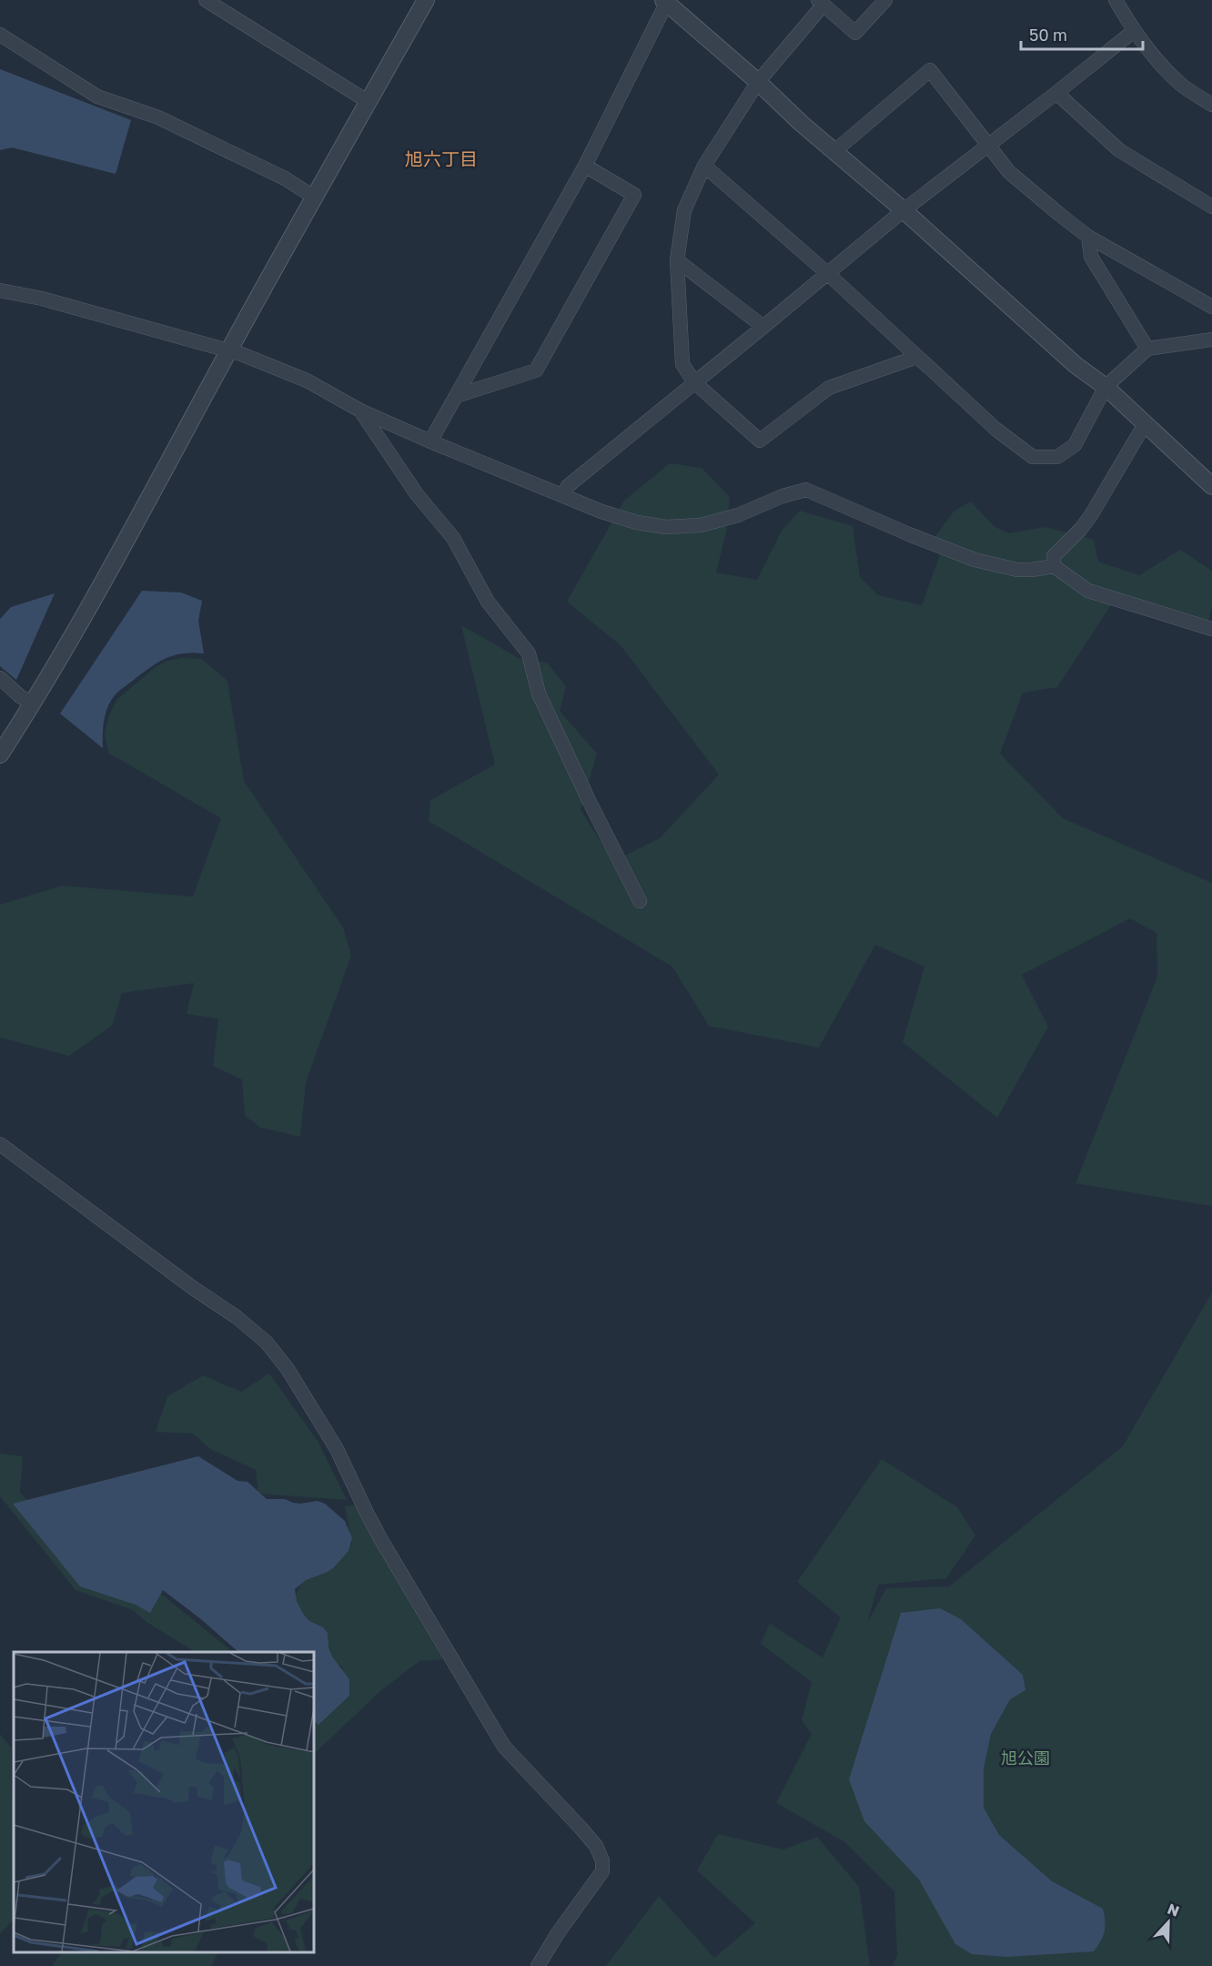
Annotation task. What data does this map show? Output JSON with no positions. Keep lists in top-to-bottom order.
{
  "districts": ["旭六丁目"],
  "parks": ["旭公園"],
  "scale_bar": "50 m",
  "north": "top"
}
